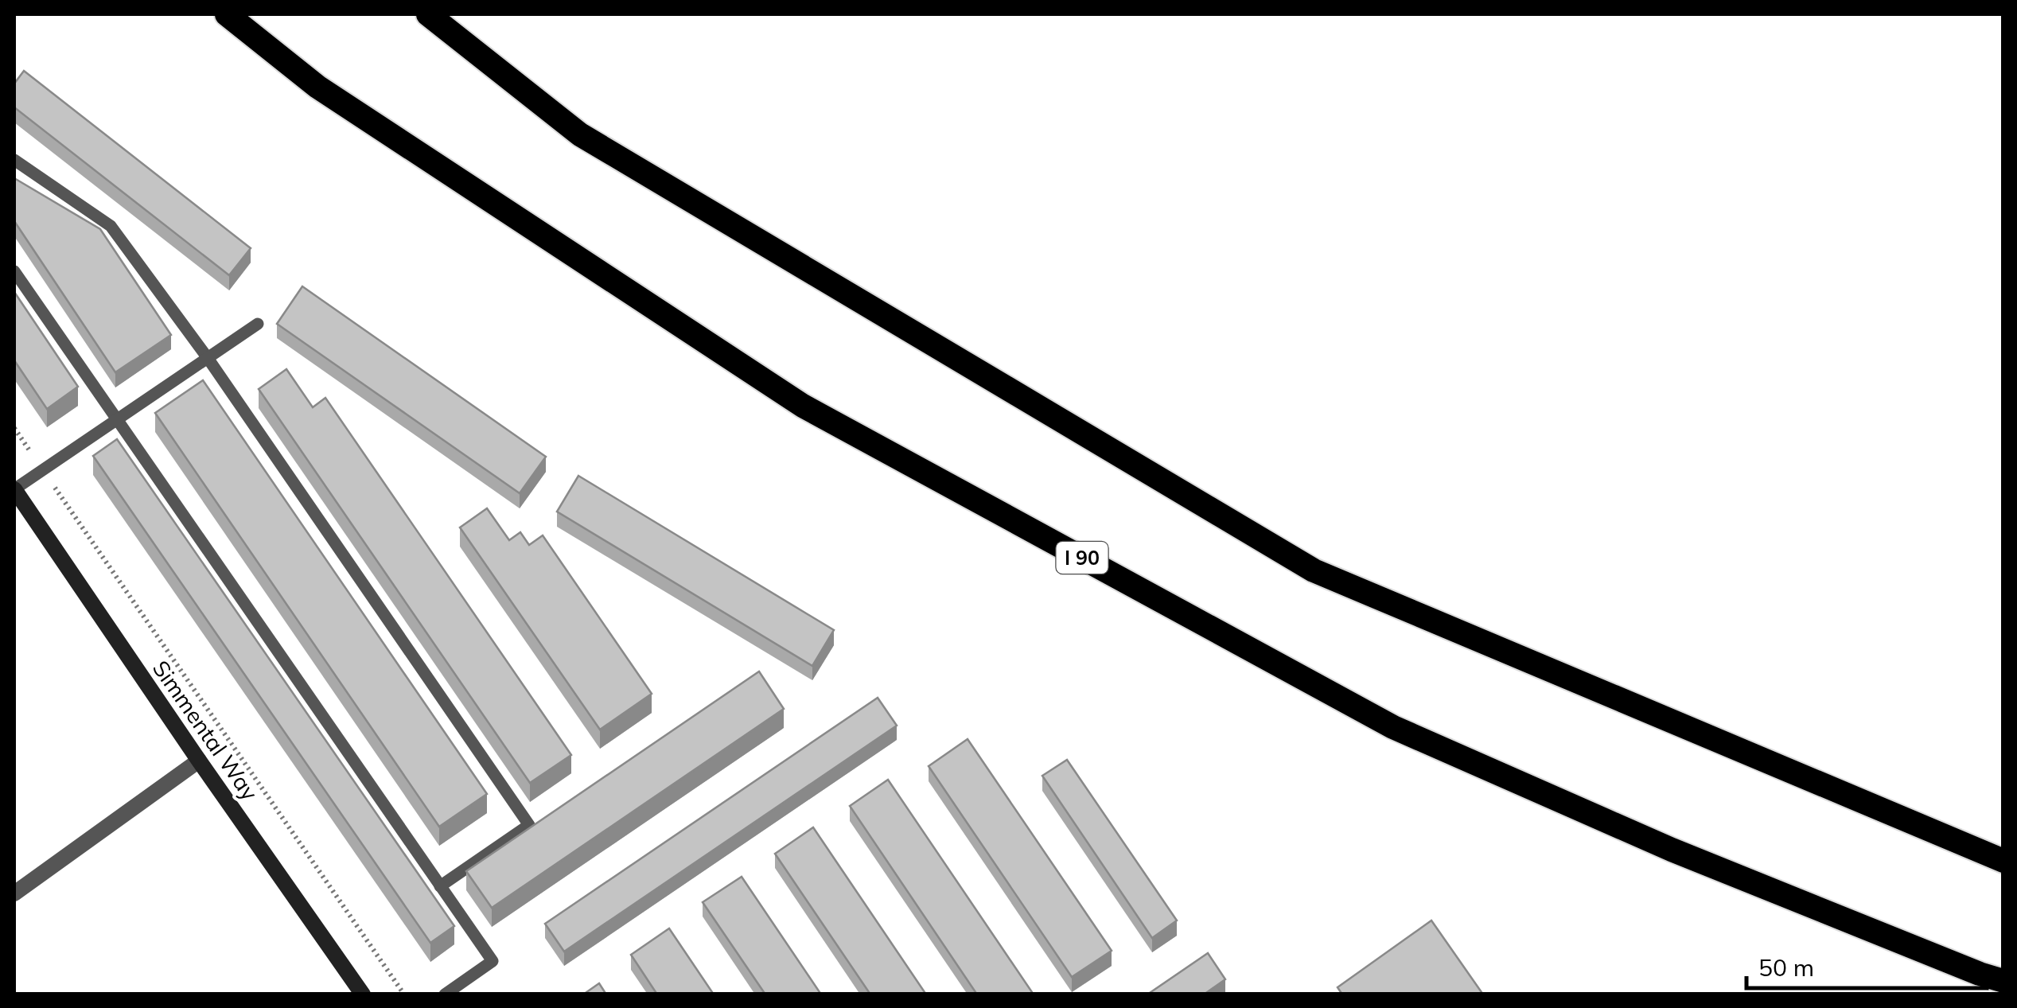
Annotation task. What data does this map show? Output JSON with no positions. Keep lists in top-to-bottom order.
{
  "streets": {
    "highway": ["I 90"],
    "street": ["Simmental Way"]
  },
  "scale_bar": "50 m"
}
